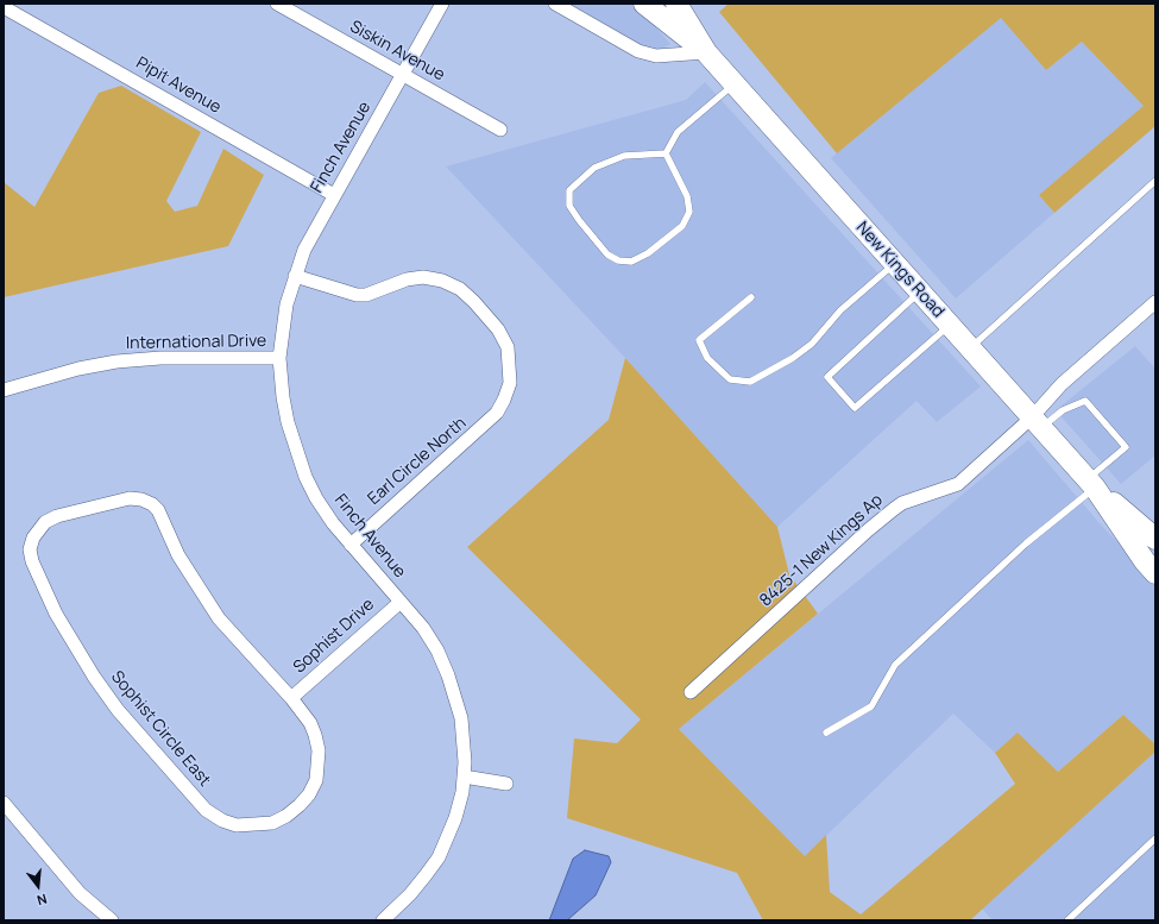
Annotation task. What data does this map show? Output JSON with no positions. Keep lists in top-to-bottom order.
{
  "streets": {
    "highway": ["New Kings Road"],
    "street": [
      "Siskin Avenue",
      "Pipit Avenue",
      "Finch Avenue",
      "International Drive",
      "Earl Circle North",
      "8425-1 New Kings Ap",
      "Sophist Drive",
      "Sophist Circle East"
    ]
  },
  "crossings": [
    ["Siskin Avenue", "Finch Avenue"],
    ["Pipit Avenue", "Finch Avenue"],
    ["Finch Avenue", "International Drive"],
    ["Finch Avenue", "Earl Circle North"],
    ["Finch Avenue", "Sophist Drive"],
    ["New Kings Road", "8425-1 New Kings Ap"],
    ["Sophist Drive", "Sophist Circle East"]
  ],
  "north": "bottom"
}
